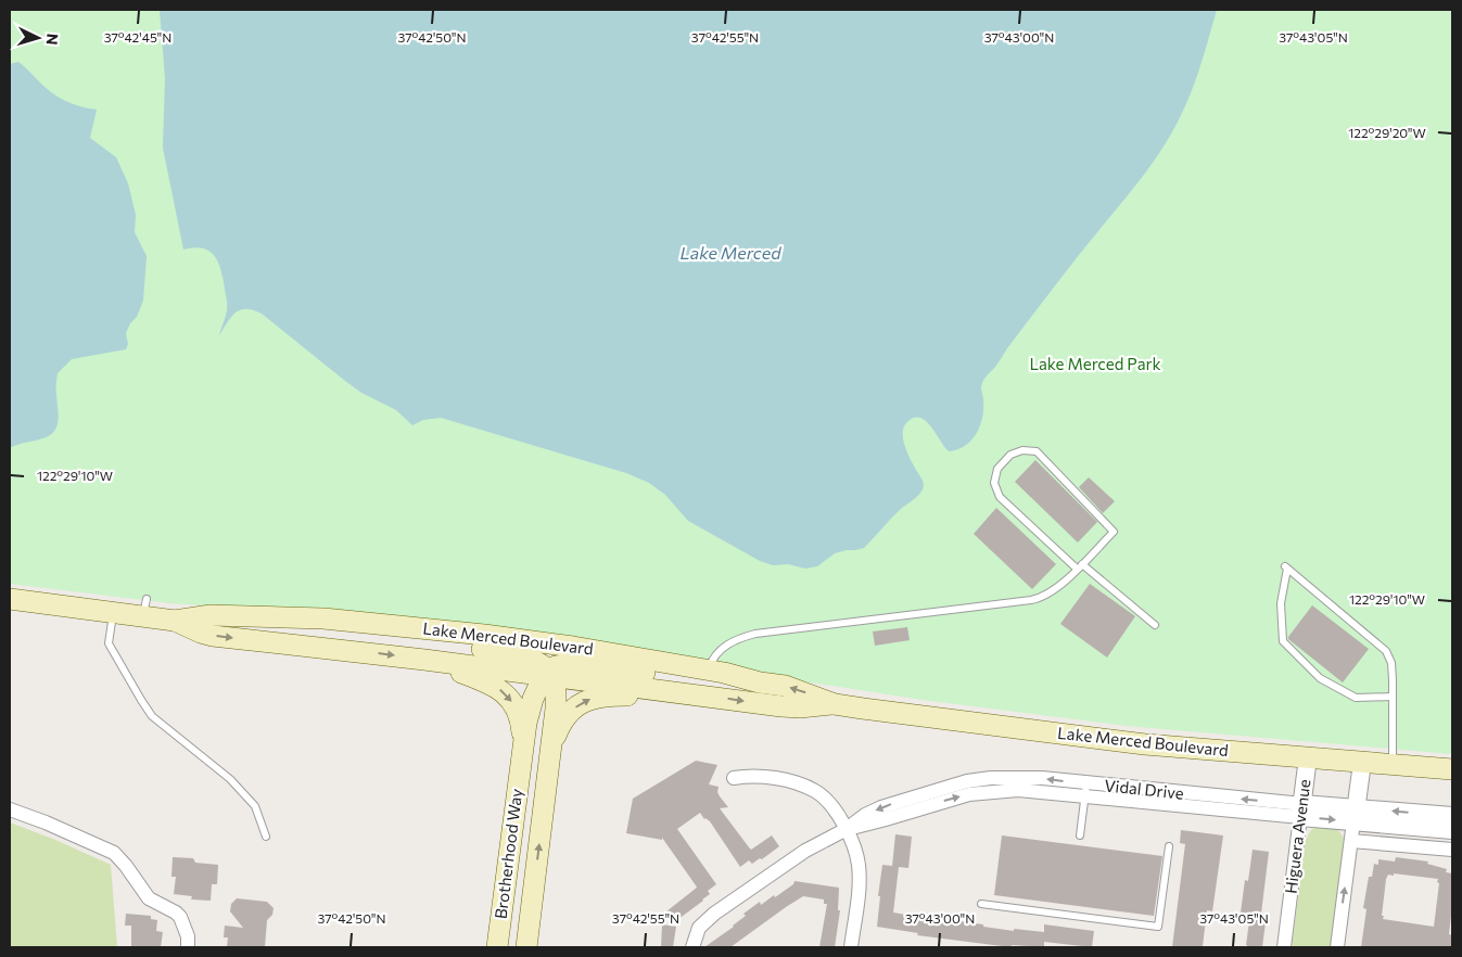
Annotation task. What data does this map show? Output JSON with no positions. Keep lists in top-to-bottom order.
{
  "streets": {
    "main road": ["Lake Merced Boulevard", "Brotherhood Way"],
    "street": ["Vidal Drive", "Higuera Avenue"]
  },
  "crossings": [
    ["Lake Merced Boulevard", "Higuera Avenue"],
    ["Vidal Drive", "Higuera Avenue"]
  ],
  "water": ["Lake Merced"],
  "parks": ["Lake Merced Park"],
  "north": "right",
  "coordinates": [
    "37°42'45\"N",
    "37°42'50\"N",
    "37°42'55\"N",
    "37°43'00\"N",
    "37°43'05\"N",
    "122°29'20\"W",
    "122°29'10\"W"
  ]
}
